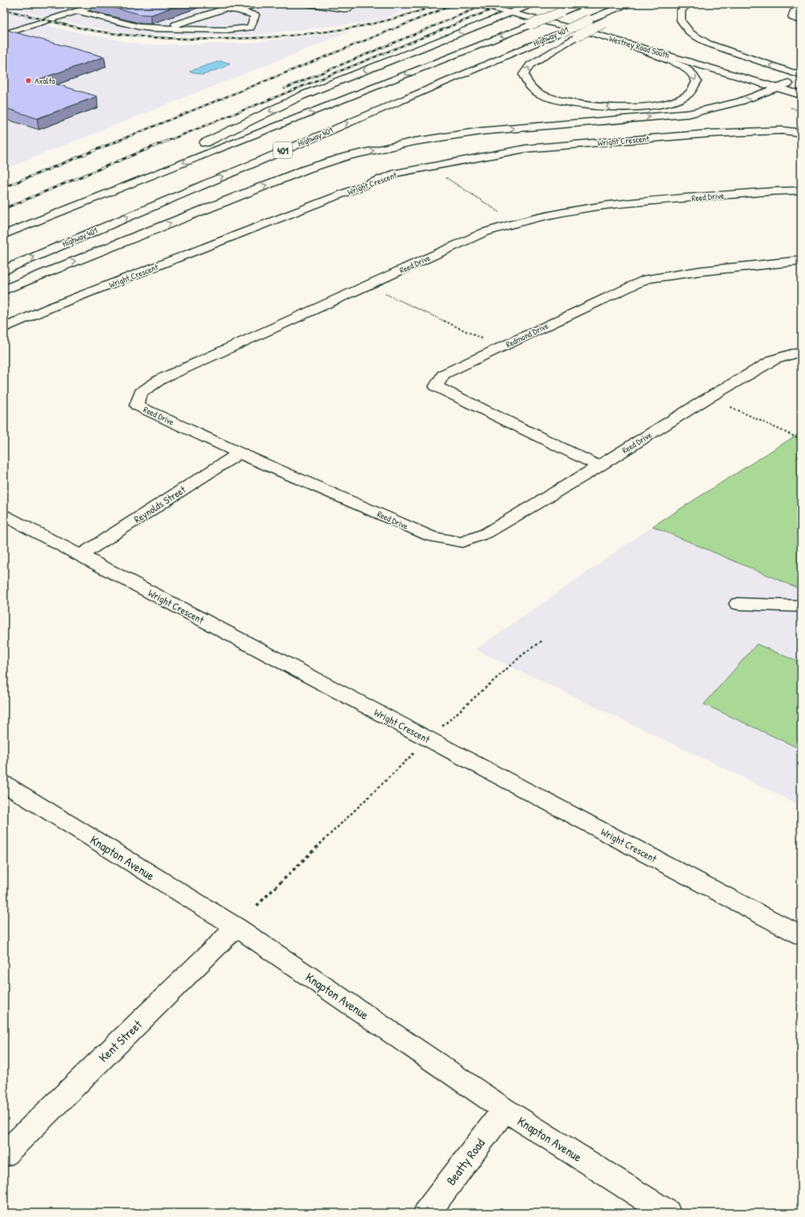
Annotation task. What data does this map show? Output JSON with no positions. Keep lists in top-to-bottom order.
{
  "streets": {
    "main road": [
      "Highway 401",
      "Westney Road South",
      "Wright Crescent",
      "401",
      "Reed Drive",
      "Redmond Drive",
      "Reynolds Street",
      "Knapton Avenue",
      "Kent Street",
      "Beatty Road"
    ]
  },
  "crossings": [
    ["Wright Crescent", "Reynolds Street"],
    ["Reed Drive", "Redmond Drive"],
    ["Reed Drive", "Reynolds Street"],
    ["Knapton Avenue", "Kent Street"],
    ["Knapton Avenue", "Beatty Road"]
  ],
  "places": ["Axalta"]
}
